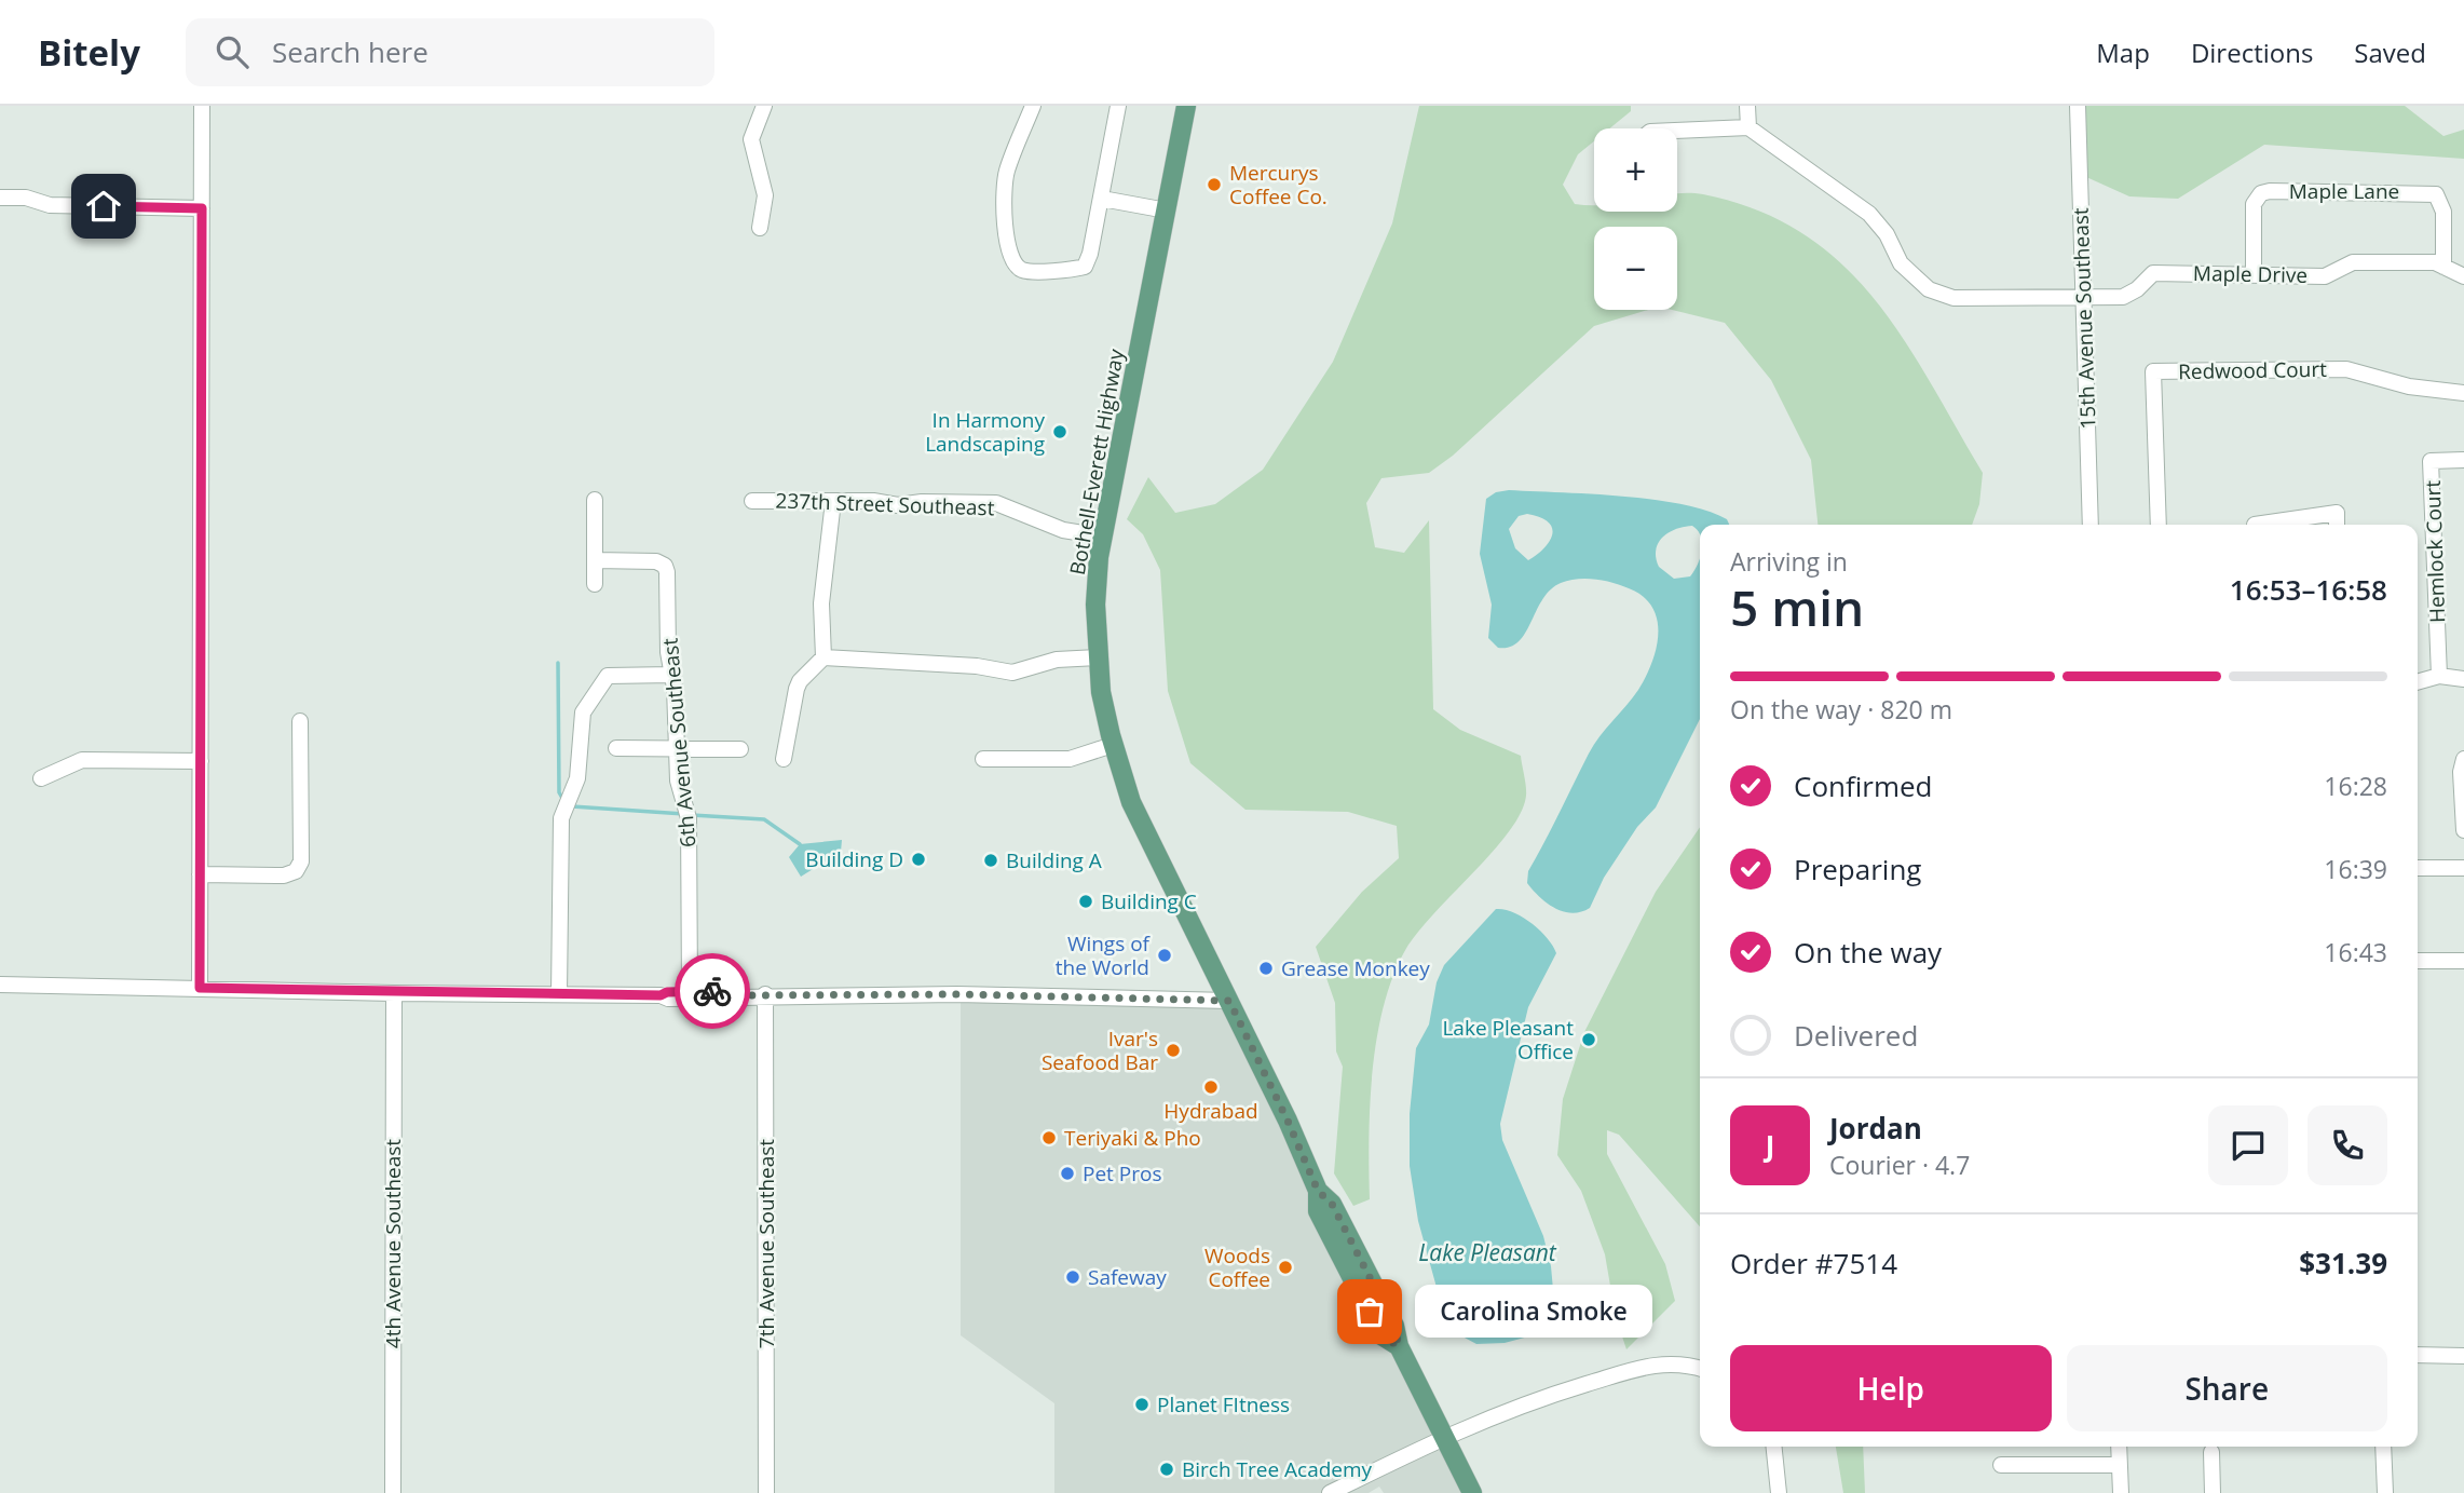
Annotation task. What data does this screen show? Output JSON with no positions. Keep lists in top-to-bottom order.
{
  "streets": {
    "main road": ["Bothell-Everett Highway"],
    "street": [
      "Maple Lane",
      "Maple Drive",
      "15th Avenue Southeast",
      "Redwood Court",
      "237th Street Southeast",
      "Hemlock Court",
      "6th Avenue Southeast",
      "4th Avenue Southeast",
      "7th Avenue Southeast"
    ]
  },
  "crossings": [
    ["Maple Lane", "Maple Drive"],
    ["Maple Drive", "15th Avenue Southeast"],
    ["Bothell-Everett Highway", "237th Street Southeast"]
  ],
  "water": ["Lake Pleasant"],
  "places": [
    "Mercurys Coffee Co.",
    "In Harmony Landscaping",
    "Building D",
    "Building A",
    "Building C",
    "Wings of the World",
    "Grease Monkey",
    "Lake Pleasant Office",
    "Ivar's Seafood Bar",
    "Hydrabad",
    "Teriyaki & Pho",
    "Pet Pros",
    "Woods Coffee",
    "Safeway",
    "Carolina Smoke",
    "Planet FItness",
    "Birch Tree Academy"
  ],
  "page": {
    "header": "Bitely",
    "search": "Search here",
    "nav": ["Map", "Directions", "Saved"],
    "map_buttons": ["+", "−"],
    "heading": ["5 min", "Arriving in", "16:53–16:58"],
    "panel": [
      "Jordan",
      "Courier · 4.7",
      "Order #7514",
      "$31.39"
    ],
    "bar": "On the way · 820 m",
    "list": [
      ["Confirmed", "16:28"],
      ["Preparing", "16:39"],
      ["On the way", "16:43"],
      "Delivered"
    ],
    "round": "J",
    "bubble": "Carolina Smoke",
    "buttons": ["Help", "Share"]
  }
}
